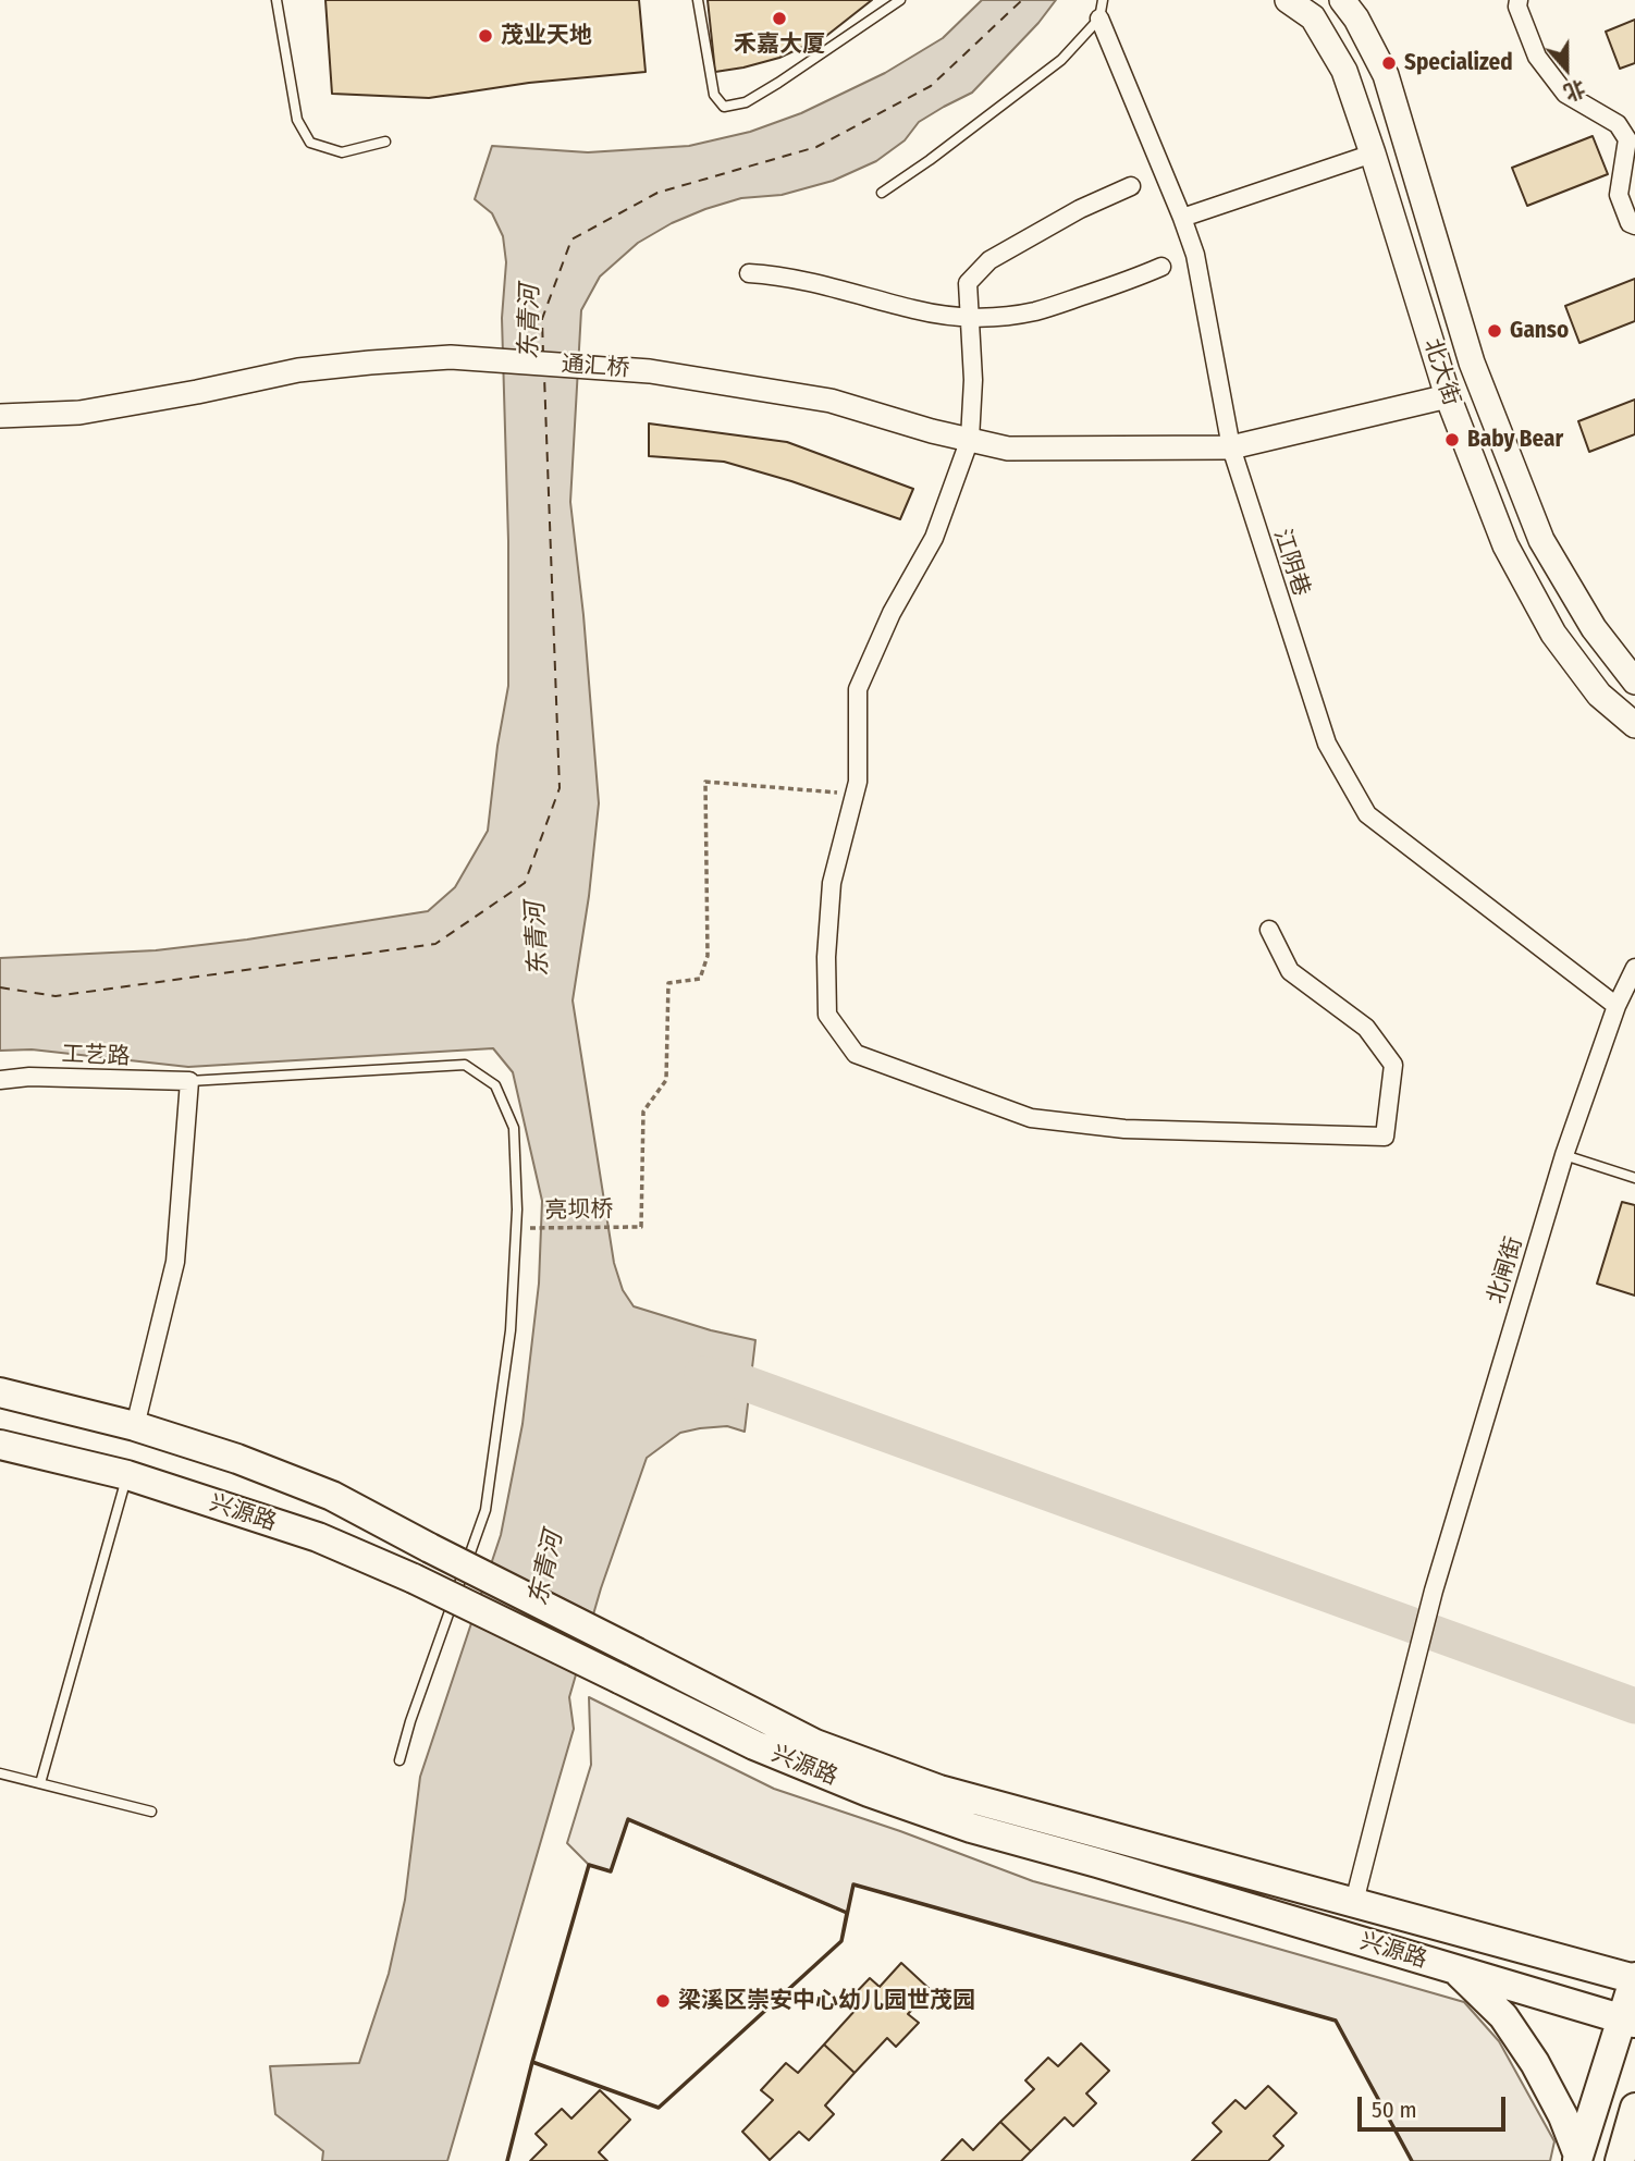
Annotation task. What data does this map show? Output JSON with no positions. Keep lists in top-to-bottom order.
{
  "streets": {
    "main road": ["北大街", "兴源路"],
    "street": [
      "通汇桥",
      "江阴巷",
      "工艺路",
      "北闸街"
    ],
    "path": ["亮坝桥"]
  },
  "crossings": [
    ["通汇桥", "北大街"],
    ["通汇桥", "江阴巷"],
    ["江阴巷", "北闸街"],
    ["北闸街", "兴源路"]
  ],
  "water": ["东青河"],
  "places": [
    "禾嘉大厦",
    "茂业天地",
    "Specialized",
    "Ganso",
    "Baby Bear",
    "梁溪区崇安中心幼儿园世茂园"
  ],
  "scale_bar": "50 m",
  "north": "bottom"
}
